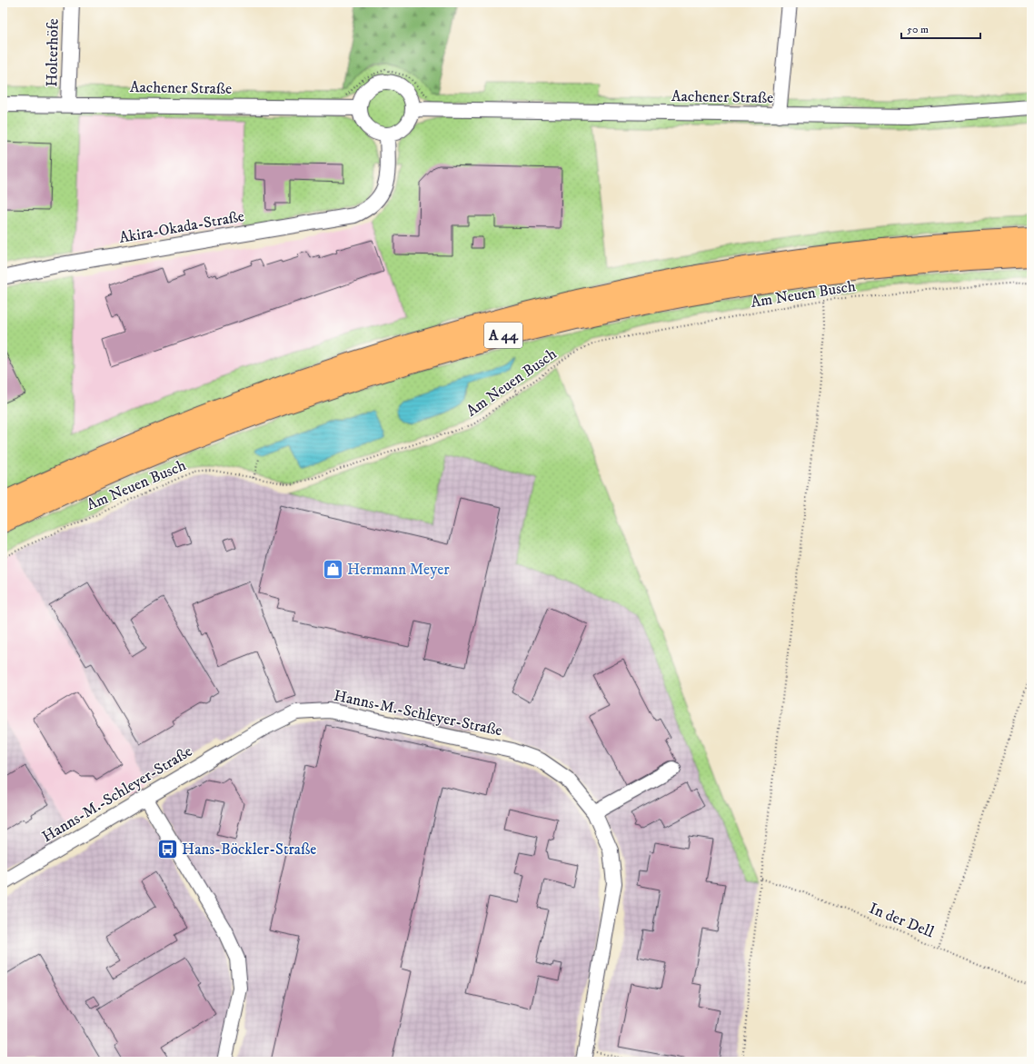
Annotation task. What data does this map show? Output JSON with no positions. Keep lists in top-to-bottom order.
{
  "streets": {
    "highway": ["A 44"],
    "street": [
      "Holterhöfe",
      "Aachener Straße",
      "Akira-Okada-Straße",
      "Hanns-M.-Schleyer-Straße"
    ],
    "path": ["Am Neuen Busch", "In der Dell"]
  },
  "crossings": [
    ["Holterhöfe", "Aachener Straße"],
    ["Aachener Straße", "Akira-Okada-Straße"]
  ],
  "places": {
    "shop": ["Hermann Meyer"],
    "bus stop": ["Hans-Böckler-Straße"]
  },
  "scale_bar": "50 m"
}
